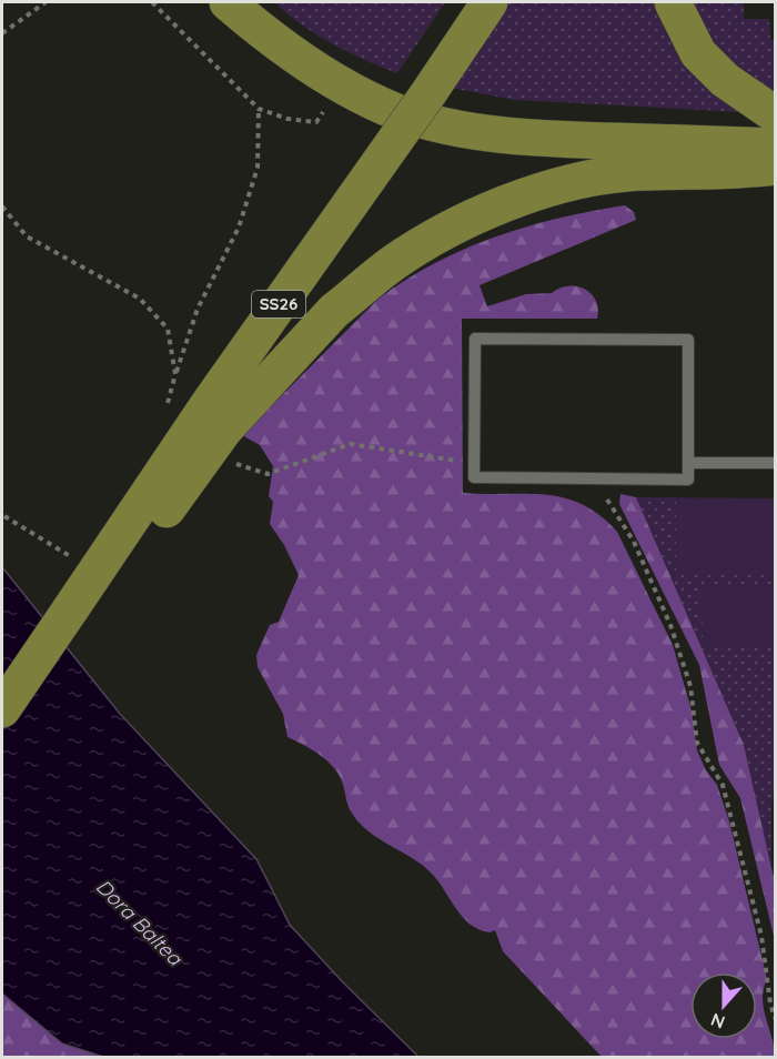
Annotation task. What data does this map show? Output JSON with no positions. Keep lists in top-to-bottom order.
{
  "streets": {
    "main road": ["SS26"]
  },
  "water": ["Dora Baltea"],
  "north": "bottom"
}
